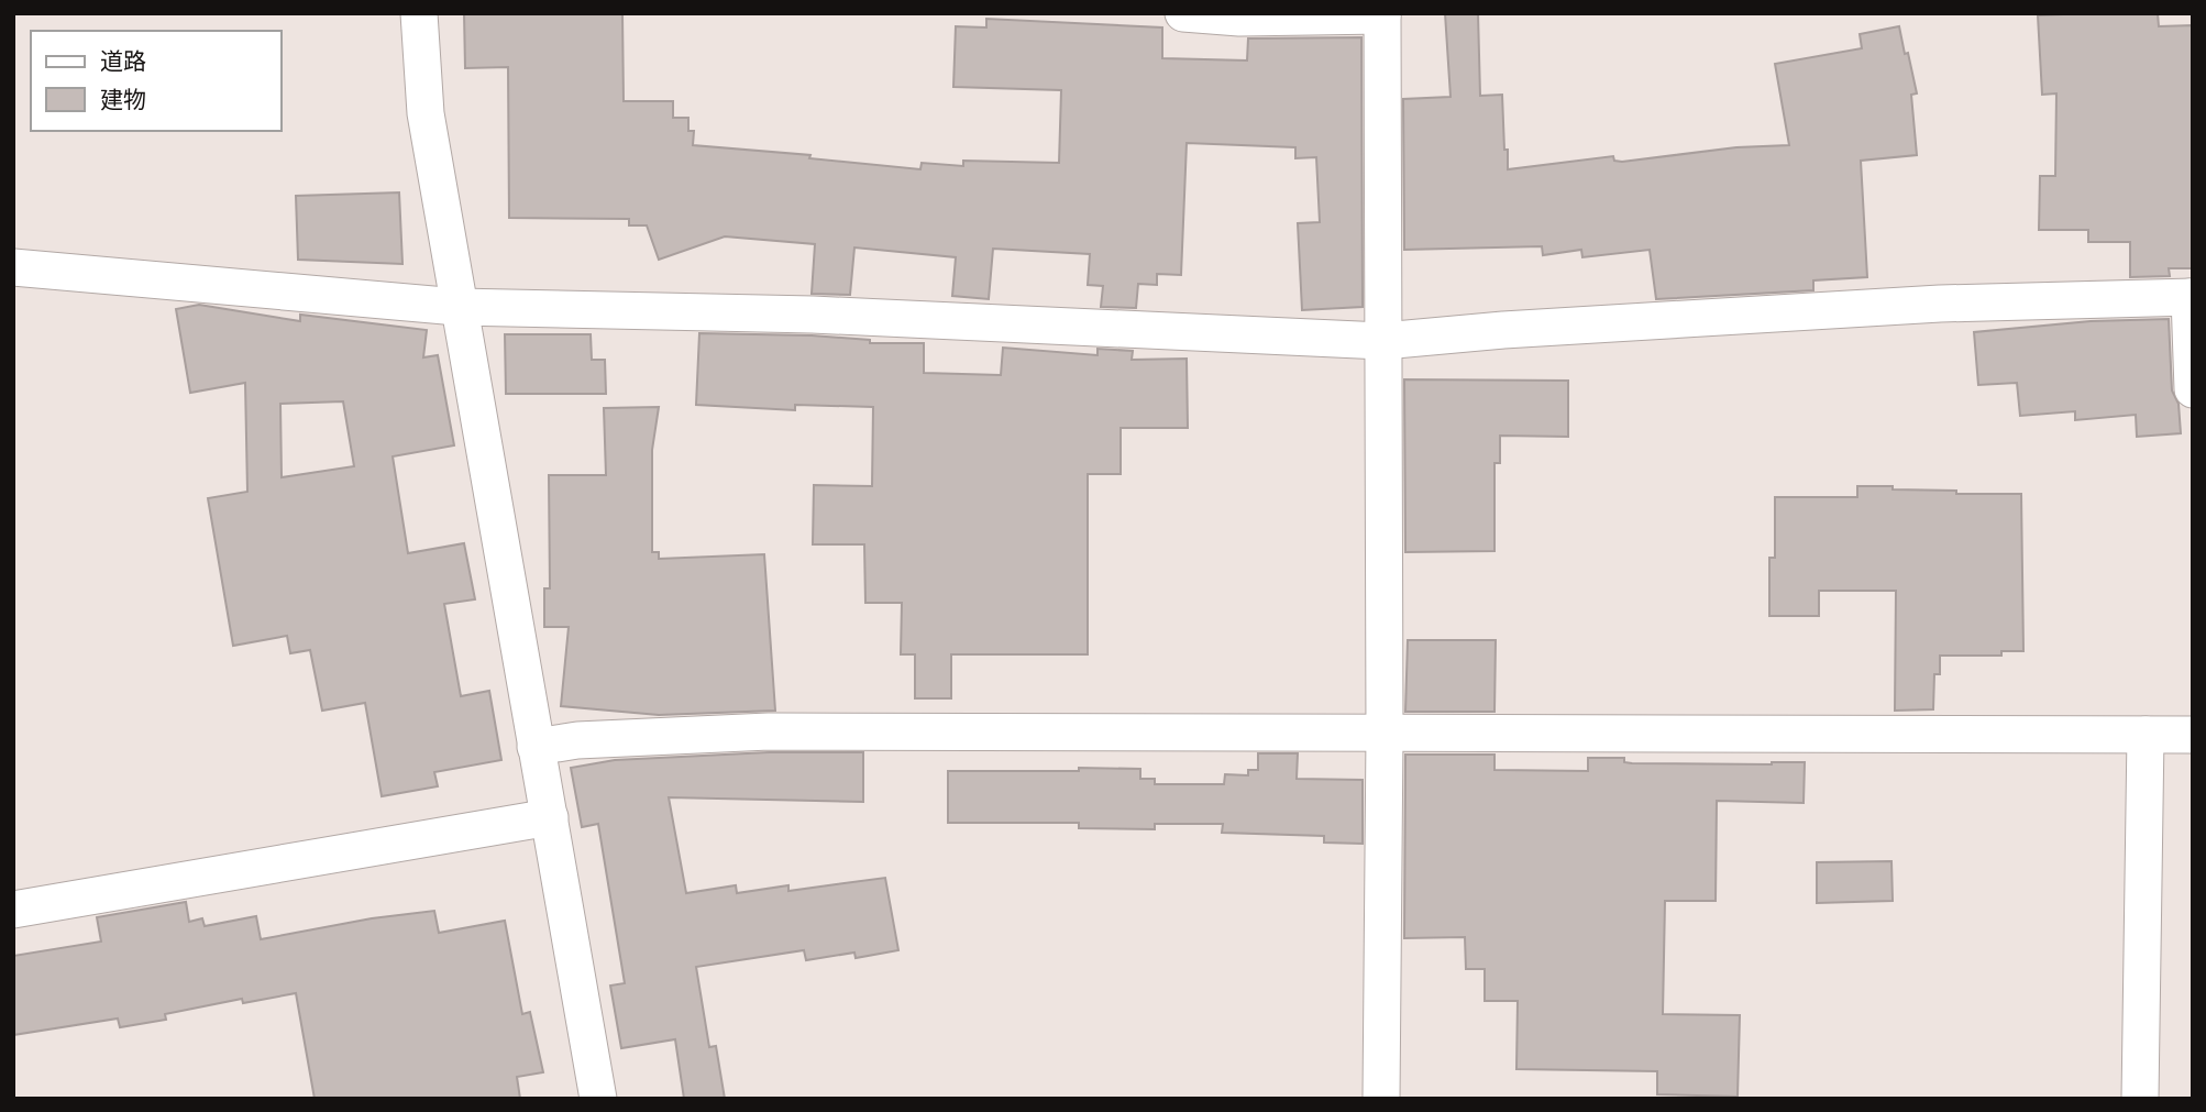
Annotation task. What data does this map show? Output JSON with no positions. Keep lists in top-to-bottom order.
{
  "legend": ["道路", "建物"]
}
